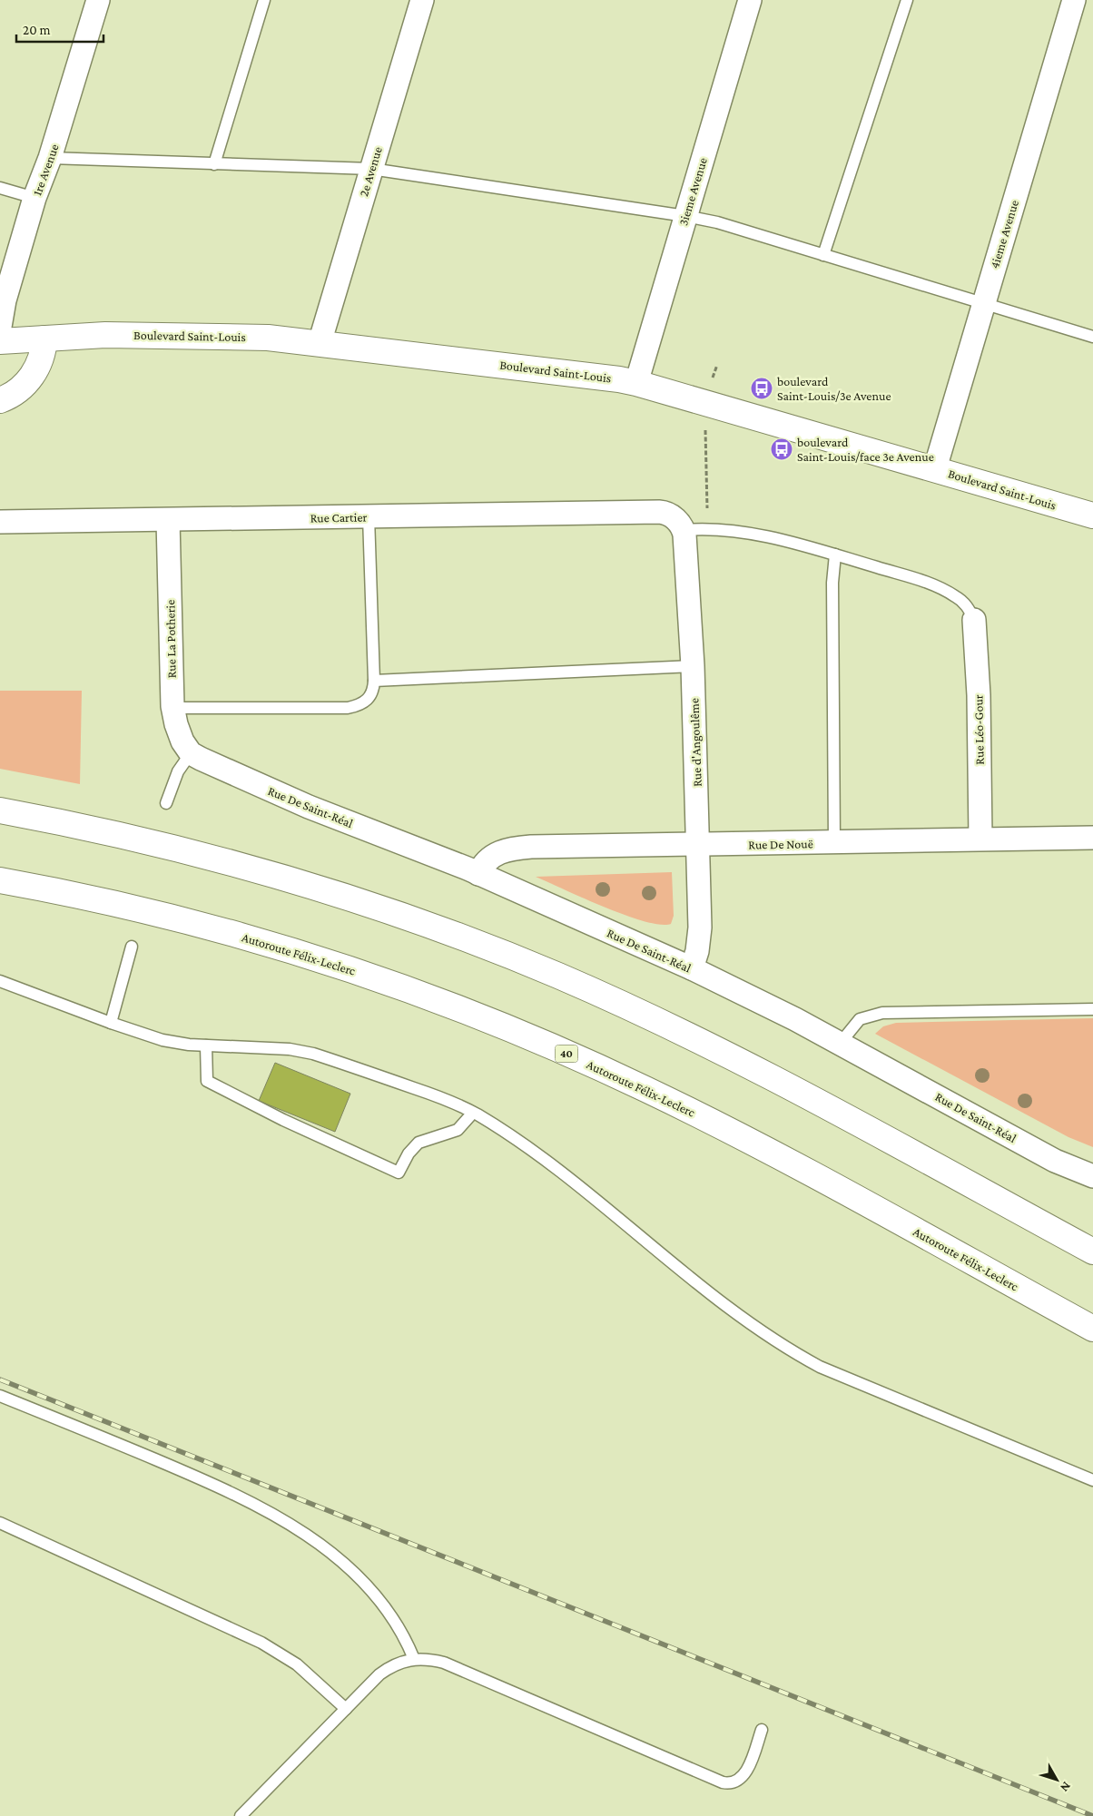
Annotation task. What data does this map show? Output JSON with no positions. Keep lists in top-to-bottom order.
{
  "streets": {
    "main road": ["Boulevard Saint-Louis", "Autoroute Félix-Leclerc", "40"],
    "street": [
      "1re Avenue",
      "2e Avenue",
      "3ieme Avenue",
      "4ieme Avenue",
      "Rue Cartier",
      "Rue La Potherie",
      "Rue Léo-Gour",
      "Rue d'Angoulême",
      "Rue De Saint-Réal",
      "Rue De Nouë"
    ]
  },
  "crossings": [
    ["1re Avenue", "Boulevard Saint-Louis"],
    ["2e Avenue", "Boulevard Saint-Louis"],
    ["3ieme Avenue", "Boulevard Saint-Louis"],
    ["4ieme Avenue", "Boulevard Saint-Louis"],
    ["Rue Cartier", "Rue La Potherie"],
    ["Rue Cartier", "Rue d'Angoulême"],
    ["Rue La Potherie", "Rue De Saint-Réal"],
    ["Rue Léo-Gour", "Rue De Nouë"],
    ["Rue d'Angoulême", "Rue De Saint-Réal"],
    ["Rue d'Angoulême", "Rue De Nouë"],
    ["Rue De Saint-Réal", "Rue De Nouë"]
  ],
  "places": {
    "bus stop": ["boulevard Saint-Louis/3e Avenue", "boulevard Saint-Louis/face 3e Avenue"]
  },
  "scale_bar": "20 m",
  "north": "bottom right"
}
